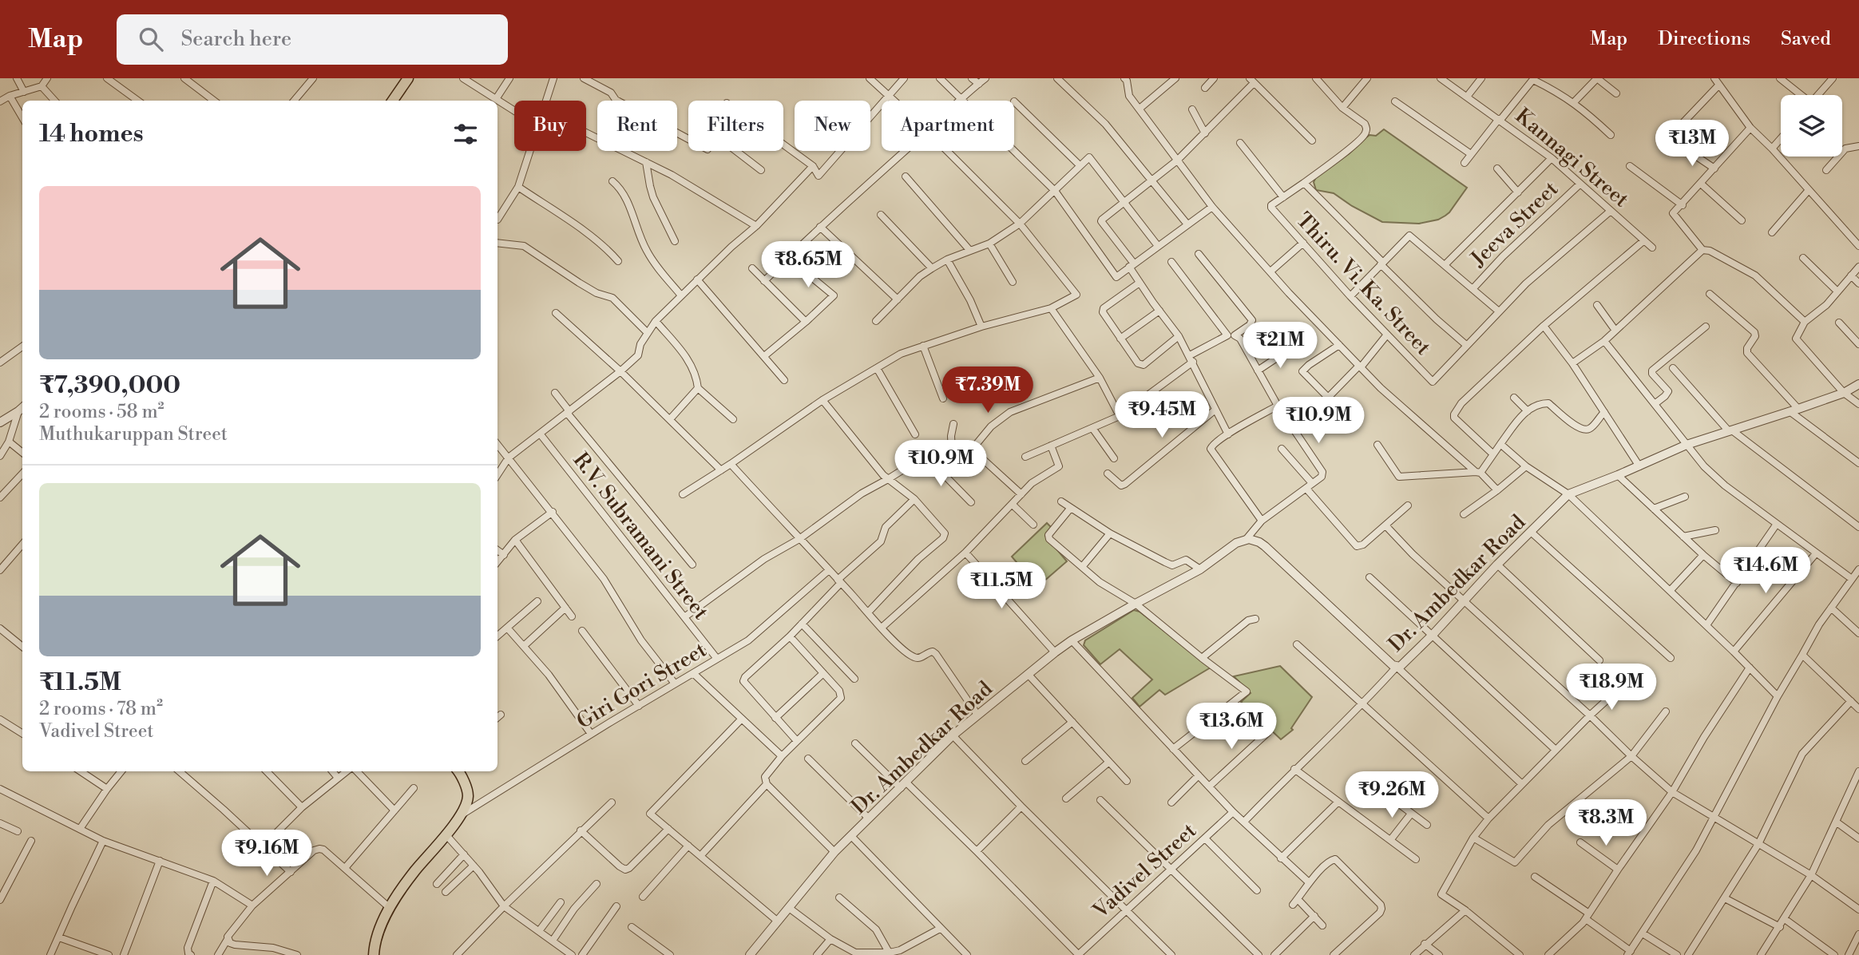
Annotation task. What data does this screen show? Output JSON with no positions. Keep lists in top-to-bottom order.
{
  "streets": {
    "street": [
      "Kannagi Street",
      "Jeeva Street",
      "Thiru. Vi. Ka. Street",
      "R.V. Subramani Street",
      "Dr. Ambedkar Road",
      "Giri Gori Street",
      "Vadivel Street"
    ]
  },
  "crossings": [
    ["Kannagi Street", "Jeeva Street"],
    ["R.V. Subramani Street", "Giri Gori Street"]
  ],
  "page": {
    "header": "Map",
    "search": "Search here",
    "nav": ["Map", "Directions", "Saved"],
    "chip": [
      "Buy",
      "Rent",
      "Filters",
      "New",
      "Apartment"
    ],
    "heading": "14 homes",
    "price": [
      "₹13M",
      "₹8.65M",
      "₹21M",
      "₹7.39M",
      "₹9.45M",
      "₹10.9M",
      "₹10.9M",
      "₹14.6M",
      "₹11.5M",
      "₹18.9M",
      "₹13.6M",
      "₹9.26M",
      "₹8.3M",
      "₹9.16M"
    ],
    "list": [
      {
        "name": "₹7,390,000",
        "note": "2 rooms · 58 m² · Muthukaruppan Street"
      },
      {
        "name": "₹11.5M",
        "note": "2 rooms · 78 m² · Vadivel Street"
      }
    ]
  }
}
